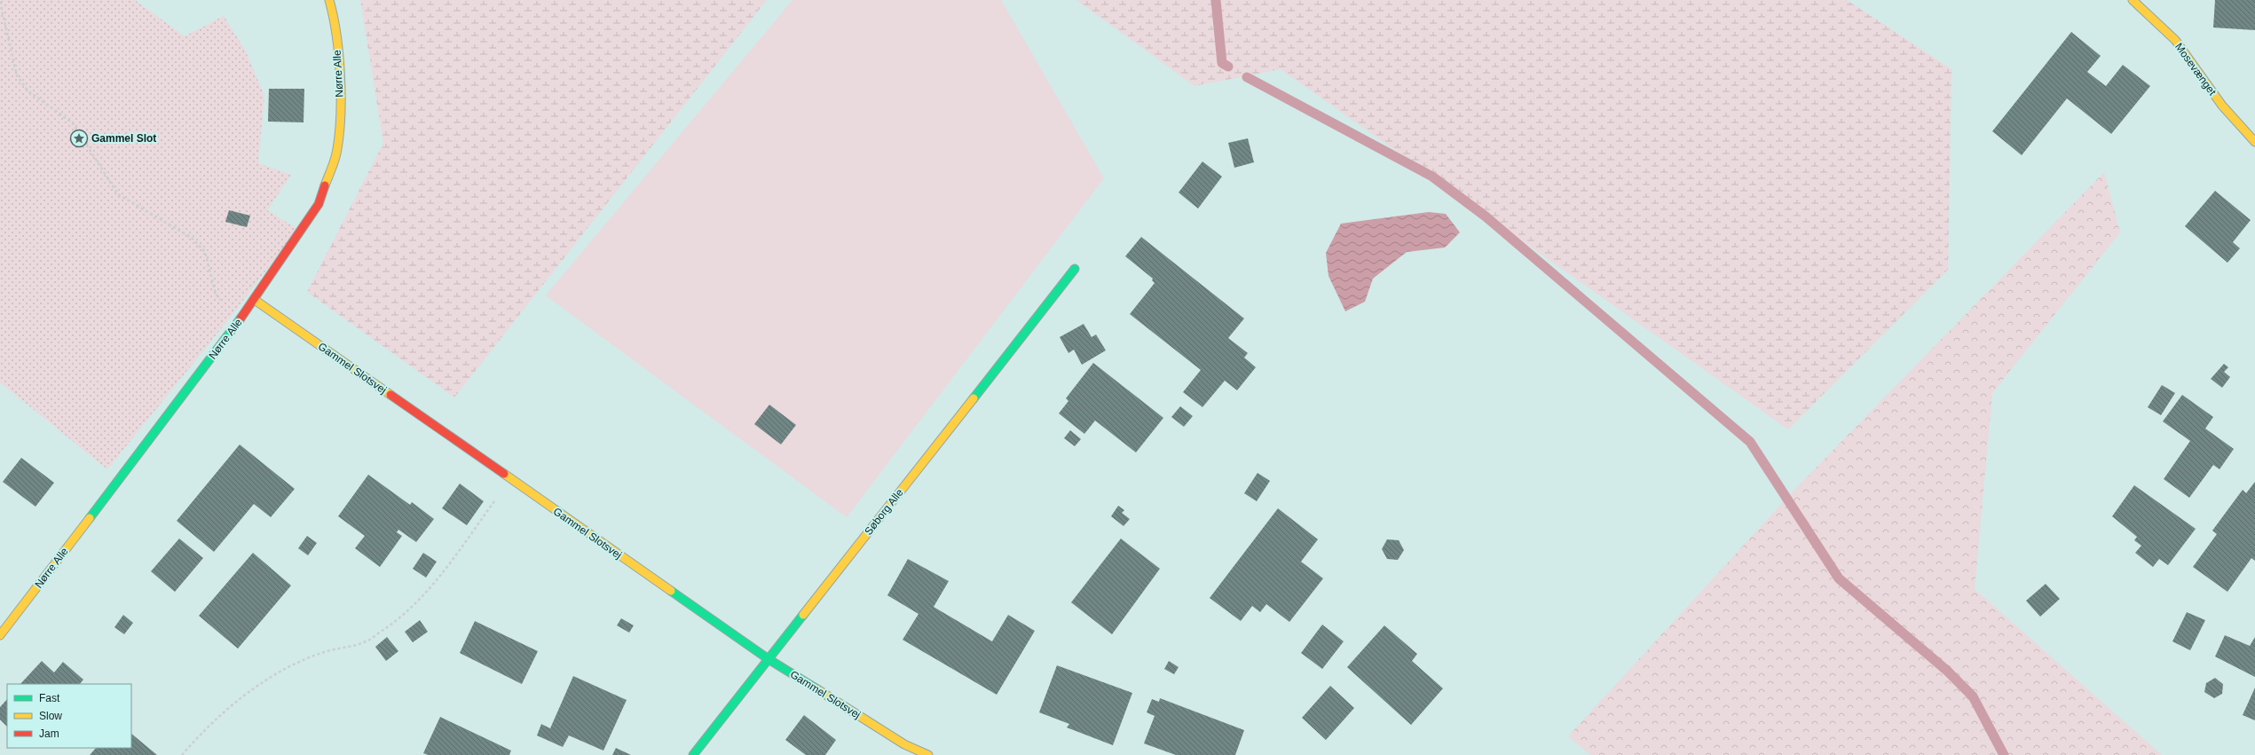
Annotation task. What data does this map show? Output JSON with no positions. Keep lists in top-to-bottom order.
{
  "streets": {
    "street": [
      "Mosevænget",
      "Nørre Alle",
      "Gammel Slotsvej",
      "Søborg Alle"
    ]
  },
  "crossings": [
    ["Nørre Alle", "Gammel Slotsvej"],
    ["Gammel Slotsvej", "Søborg Alle"]
  ],
  "places": {
    "place": ["Gammel Slot"]
  },
  "legend": ["Fast", "Slow", "Jam"]
}
